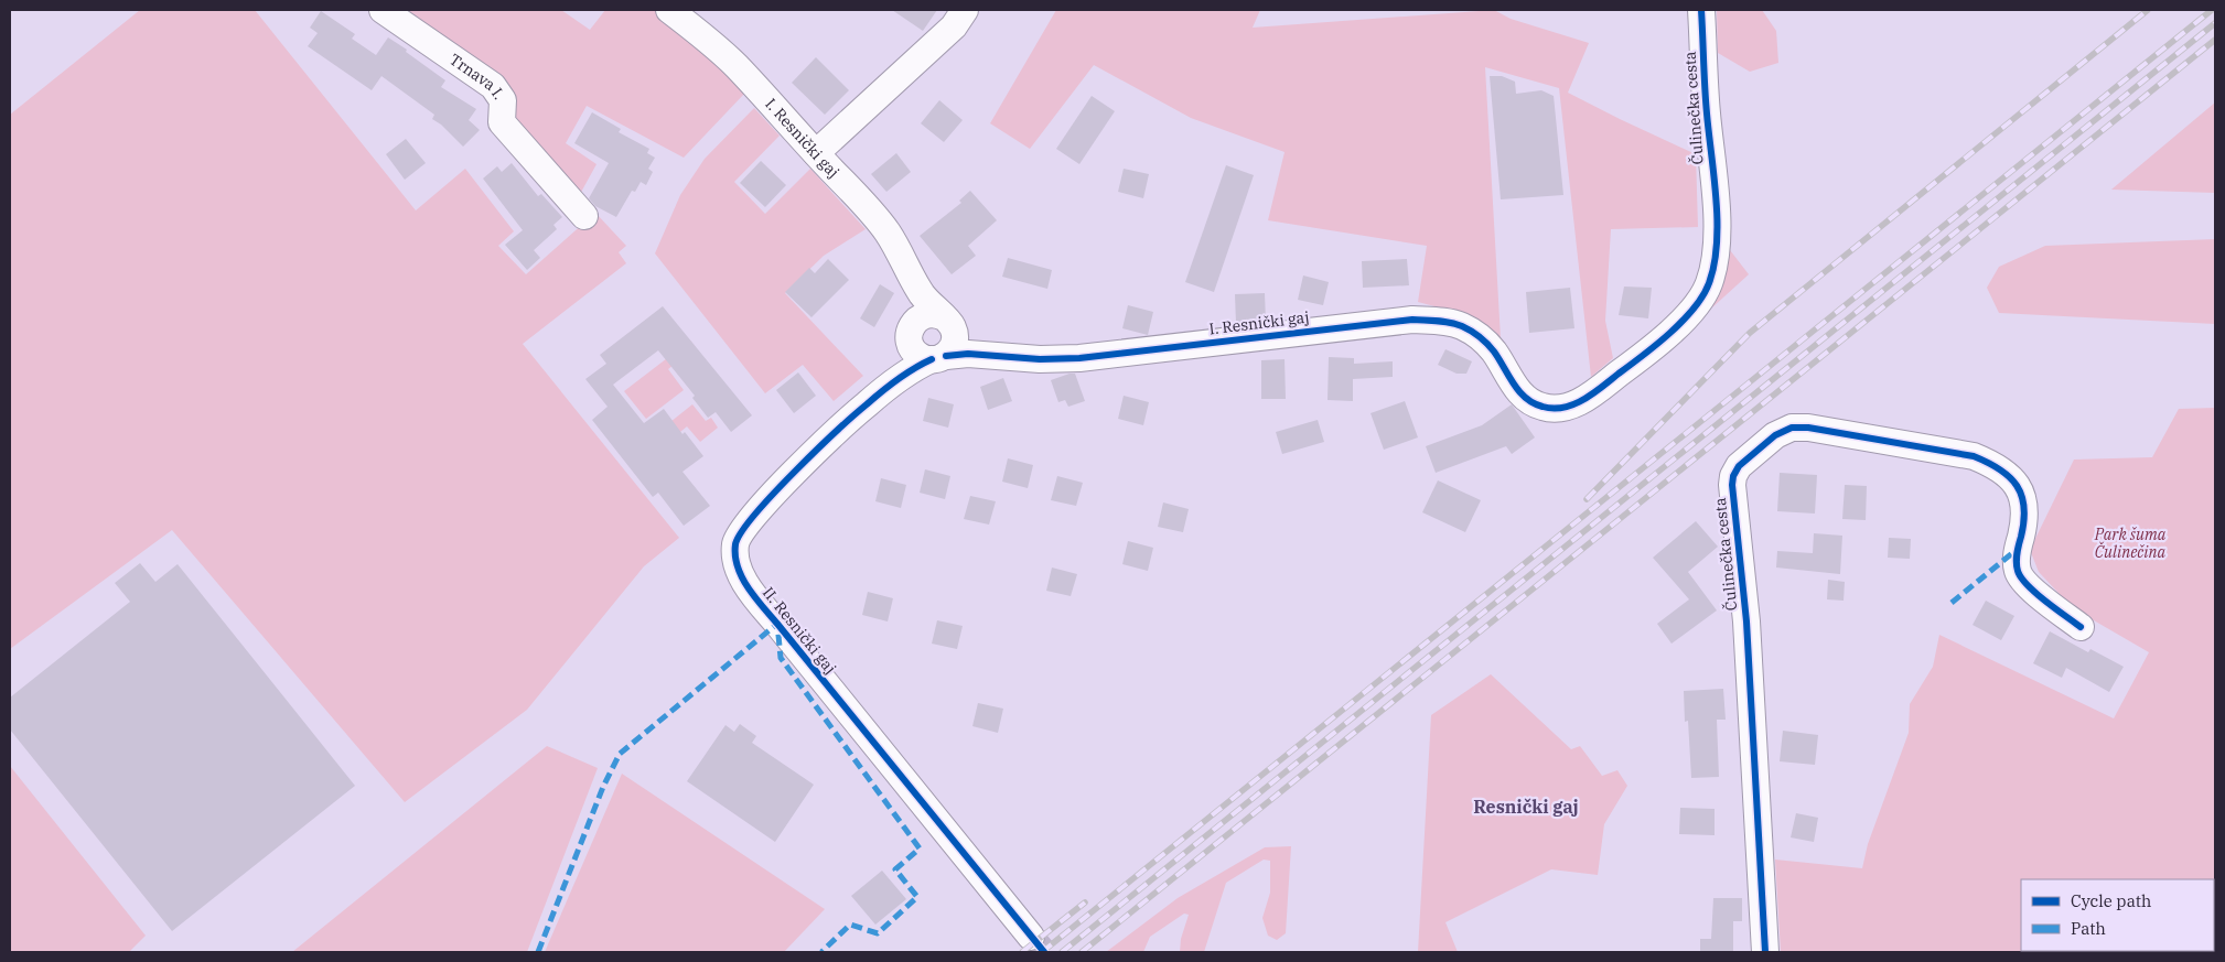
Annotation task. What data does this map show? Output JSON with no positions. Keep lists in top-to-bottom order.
{
  "streets": {
    "street": [
      "Trnava I.",
      "Čulinečka cesta",
      "I. Resnički gaj",
      "II. Resnički gaj"
    ]
  },
  "crossings": [
    ["Čulinečka cesta", "I. Resnički gaj"],
    ["I. Resnički gaj", "II. Resnički gaj"]
  ],
  "districts": ["Resnički gaj"],
  "parks": ["Park šuma Čulinečina"],
  "legend": ["Cycle path", "Path"]
}
